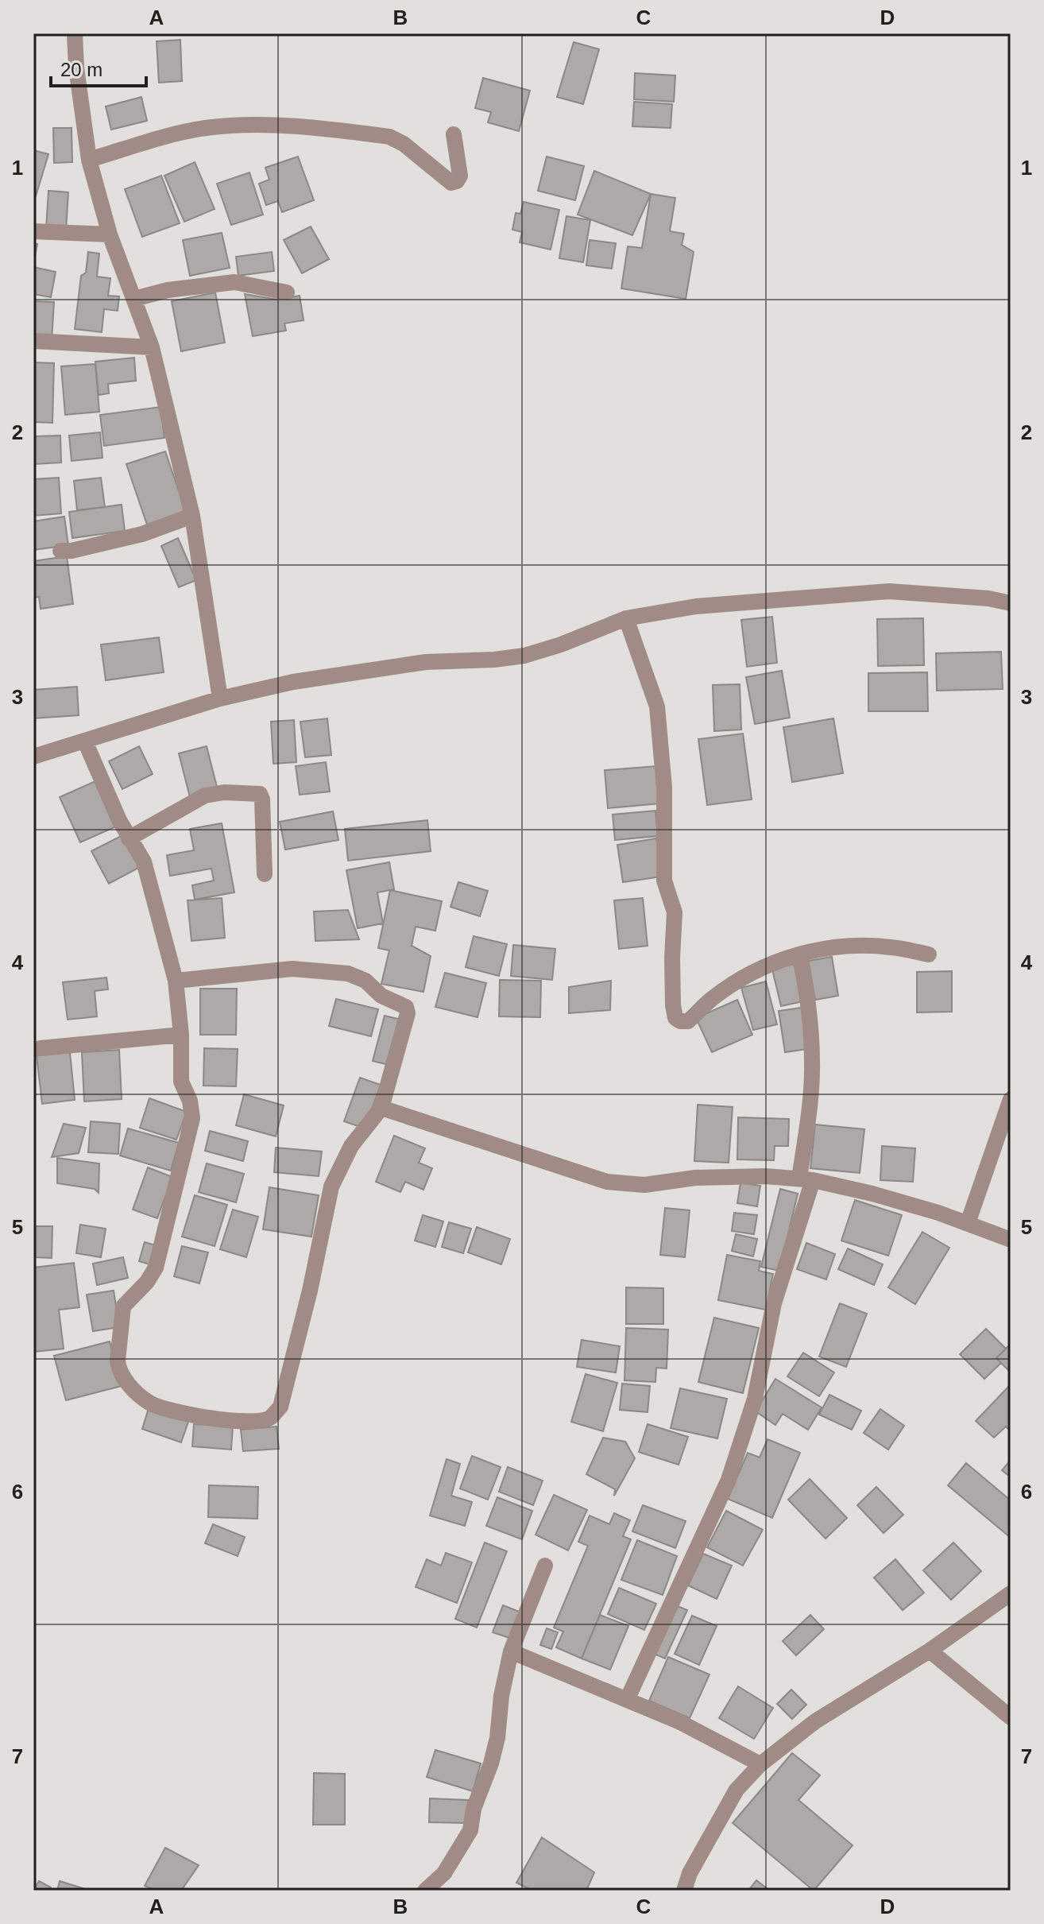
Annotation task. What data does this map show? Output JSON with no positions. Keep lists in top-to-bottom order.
{
  "scale_bar": "20 m",
  "grid": {
    "columns": [
      "A",
      "B",
      "C",
      "D"
    ],
    "rows": [
      "1",
      "2",
      "3",
      "4",
      "5",
      "6",
      "7"
    ]
  }
}
